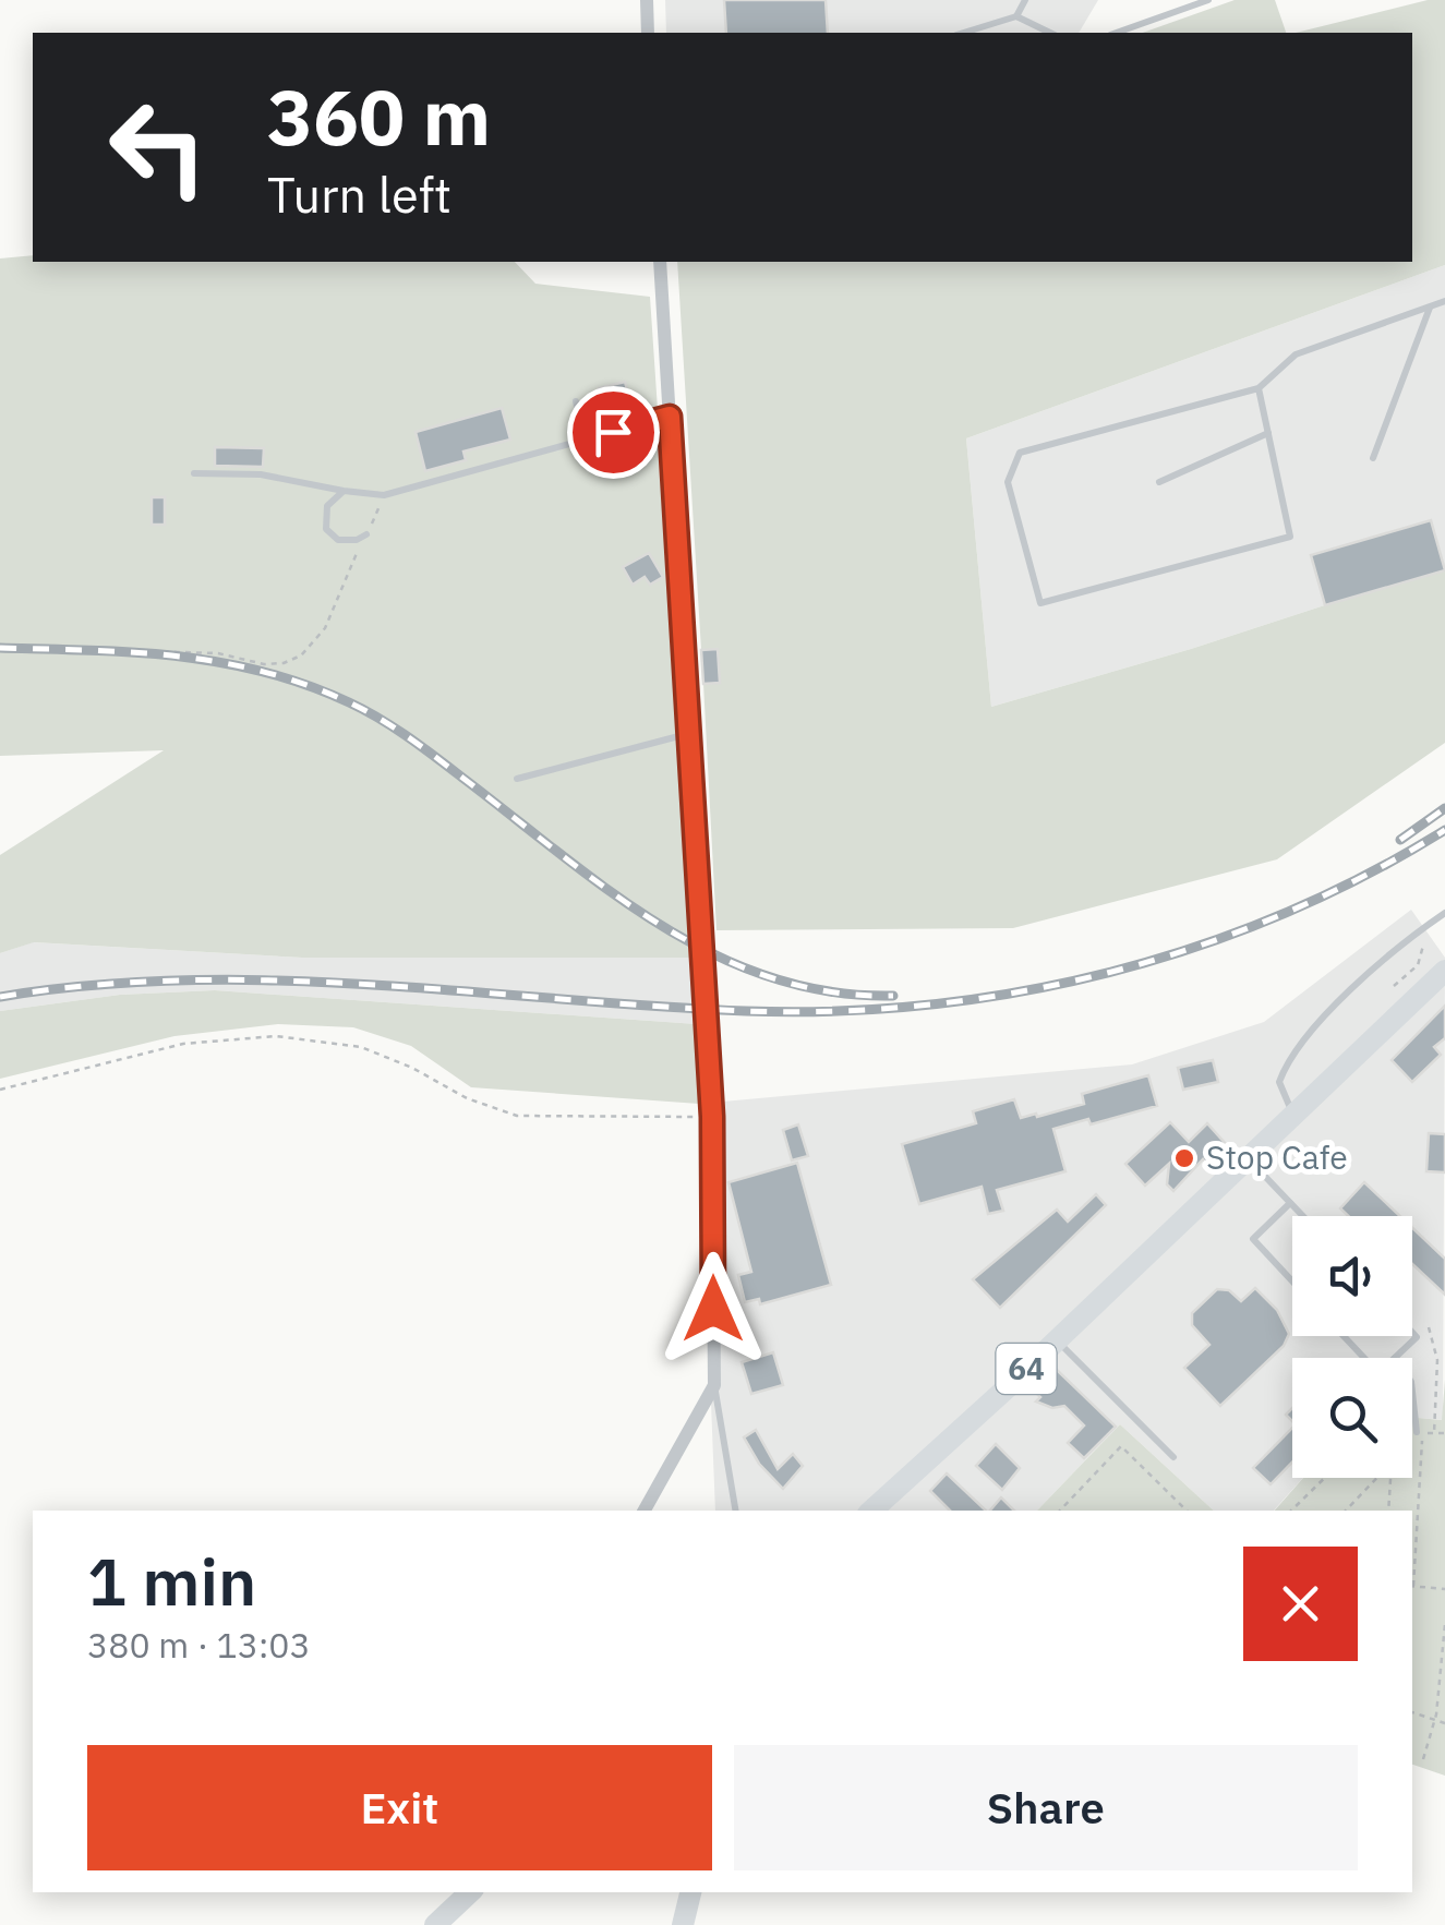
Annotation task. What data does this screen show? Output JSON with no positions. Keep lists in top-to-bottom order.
{
  "streets": {
    "main road": ["64"]
  },
  "places": ["Stop Cafe"],
  "page": {
    "turn": ["360 m", "Turn left"],
    "heading": ["1 min", "380 m · 13:03"],
    "buttons": ["Exit", "Share"]
  }
}
